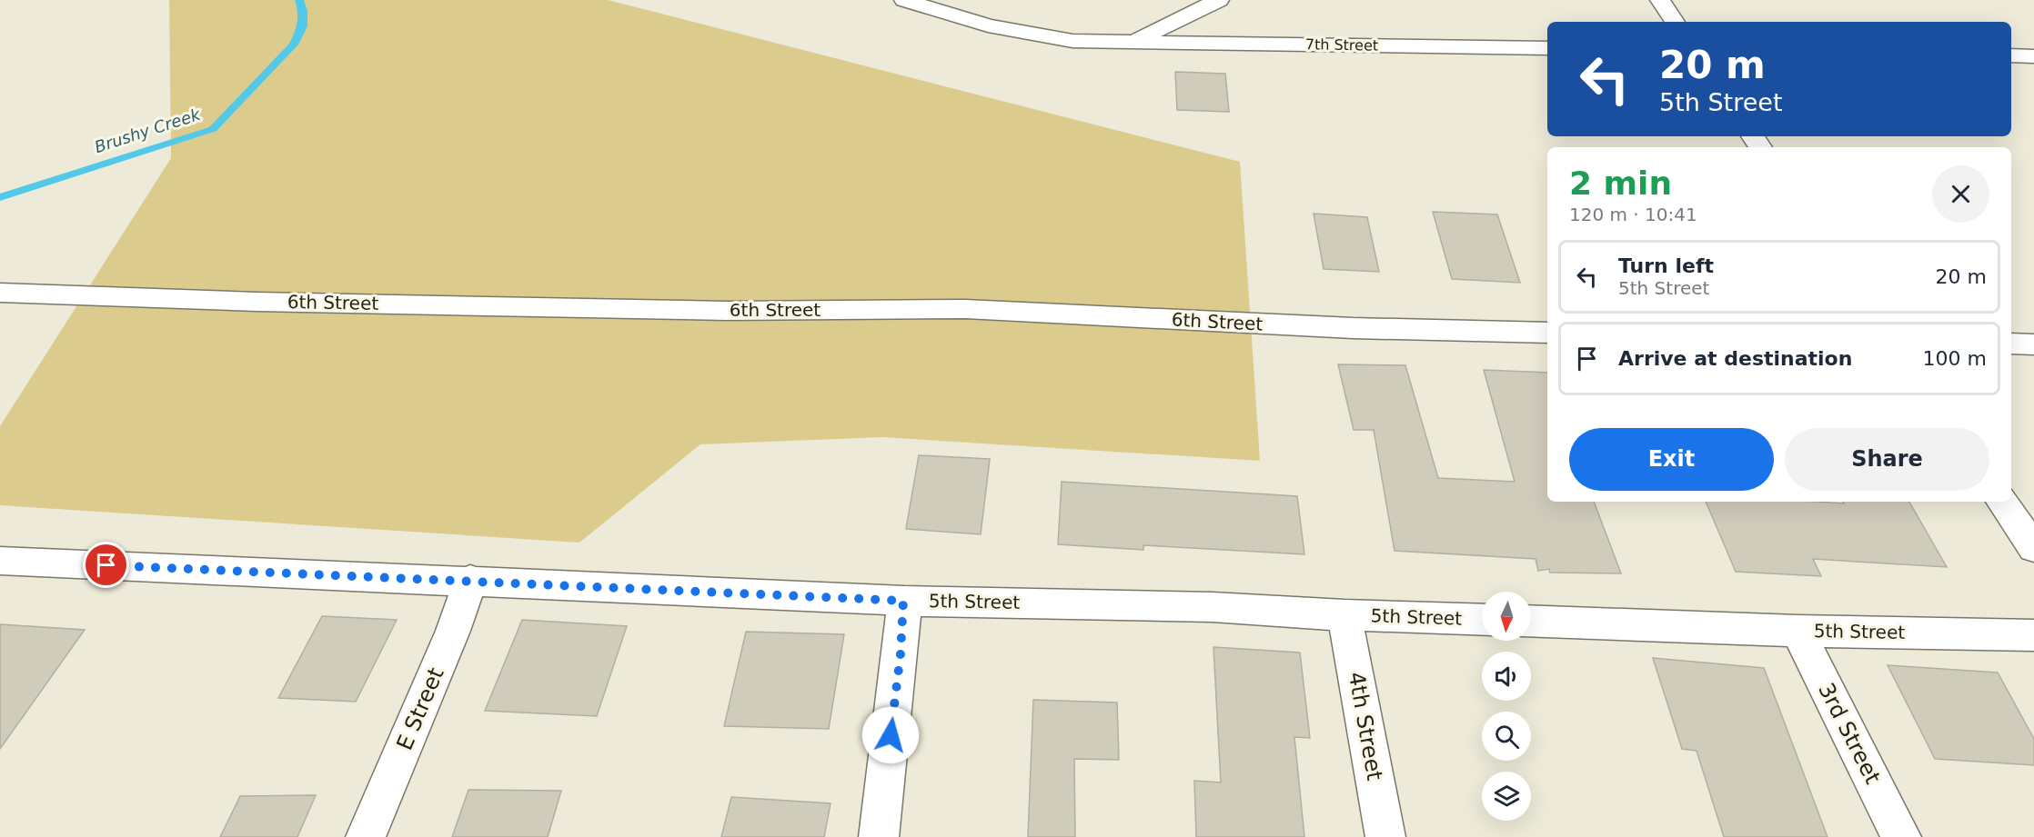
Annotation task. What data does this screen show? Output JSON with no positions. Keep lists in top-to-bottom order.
{
  "streets": {
    "street": [
      "7th Street",
      "6th Street",
      "5th Street",
      "E Street",
      "4th Street",
      "3rd Street"
    ]
  },
  "crossings": [
    ["5th Street", "E Street"],
    ["5th Street", "4th Street"],
    ["5th Street", "3rd Street"]
  ],
  "water": ["Brushy Creek"],
  "north": "bottom",
  "page": {
    "turn": ["20 m", "5th Street"],
    "heading": ["2 min", "120 m · 10:41"],
    "list": [
      {
        "name": "Turn left",
        "note": "5th Street",
        "value": "20 m"
      },
      {
        "name": "Arrive at destination",
        "value": "100 m"
      }
    ],
    "buttons": ["Exit", "Share"]
  }
}
